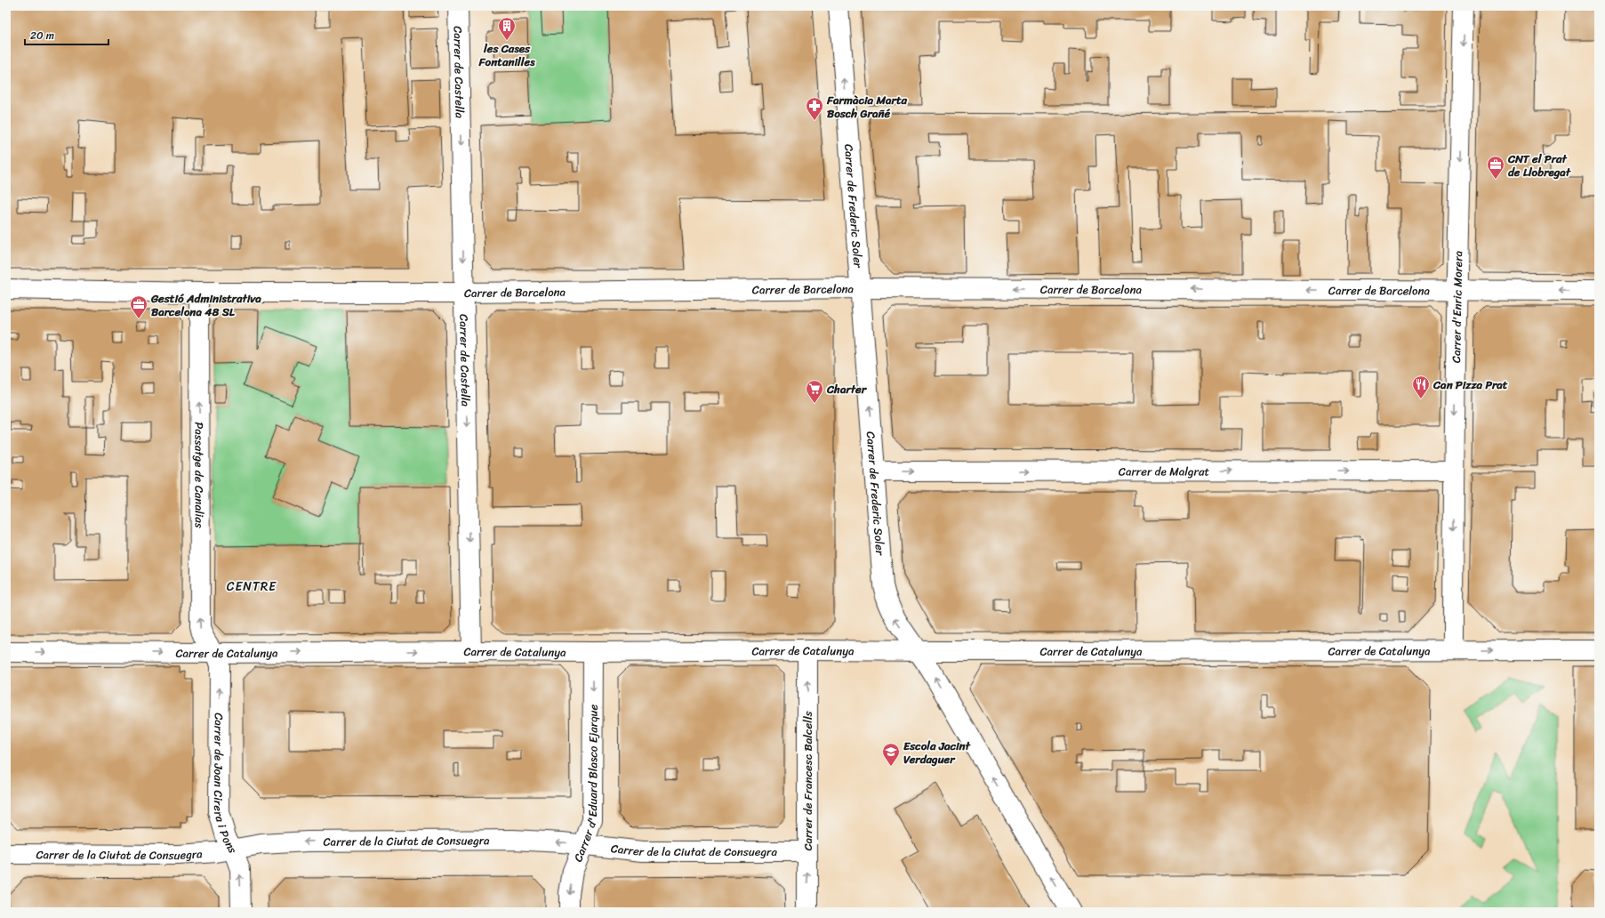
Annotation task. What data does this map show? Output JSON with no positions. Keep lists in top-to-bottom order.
{
  "streets": {
    "street": [
      "Carrer de Castella",
      "Carrer de Frederic Soler",
      "Carrer de Barcelona",
      "Carrer d'Enric Morera",
      "Carrer de Malgrat",
      "Passatge de Canalias",
      "Carrer de Catalunya",
      "Carrer de Francesc Balcells",
      "Carrer d'Eduard Blasco Ejarque",
      "Carrer de Joan Cirera i Pons",
      "Carrer de la Ciutat de Consuegra"
    ]
  },
  "crossings": [
    ["Carrer de Castella", "Carrer de Barcelona"],
    ["Carrer de Castella", "Carrer de Catalunya"],
    ["Carrer de Frederic Soler", "Carrer de Barcelona"],
    ["Carrer de Frederic Soler", "Carrer de Malgrat"],
    ["Carrer de Frederic Soler", "Carrer de Catalunya"],
    ["Carrer de Barcelona", "Carrer d'Enric Morera"],
    ["Carrer de Barcelona", "Passatge de Canalias"],
    ["Carrer d'Enric Morera", "Carrer de Malgrat"],
    ["Carrer d'Enric Morera", "Carrer de Catalunya"],
    ["Passatge de Canalias", "Carrer de Catalunya"],
    ["Passatge de Canalias", "Carrer de Joan Cirera i Pons"],
    ["Carrer de Catalunya", "Carrer de Francesc Balcells"],
    ["Carrer de Catalunya", "Carrer d'Eduard Blasco Ejarque"],
    ["Carrer de Catalunya", "Carrer de Joan Cirera i Pons"],
    ["Carrer de Francesc Balcells", "Carrer de la Ciutat de Consuegra"],
    ["Carrer d'Eduard Blasco Ejarque", "Carrer de la Ciutat de Consuegra"],
    ["Carrer de Joan Cirera i Pons", "Carrer de la Ciutat de Consuegra"]
  ],
  "one_way": [
    "Carrer de Castella",
    "Carrer de Frederic Soler",
    "Carrer de Barcelona",
    "Carrer d'Enric Morera",
    "Carrer de Malgrat",
    "Passatge de Canalias",
    "Carrer de Catalunya",
    "Carrer de Francesc Balcells",
    "Carrer d'Eduard Blasco Ejarque",
    "Carrer de Joan Cirera i Pons",
    "Carrer de la Ciutat de Consuegra"
  ],
  "districts": ["CENTRE"],
  "places": {
    "building": ["les Cases Fontanilles"],
    "pharmacy": ["Farmàcia Marta Bosch Grañé"],
    "office": ["CNT el Prat de Llobregat", "Gestió Administrativa Barcelona 48 SL"],
    "restaurant": ["Can Pizza Prat"],
    "supermarket": ["Charter"],
    "school or university": ["Escola Jacint Verdaguer"]
  },
  "scale_bar": "20 m"
}
